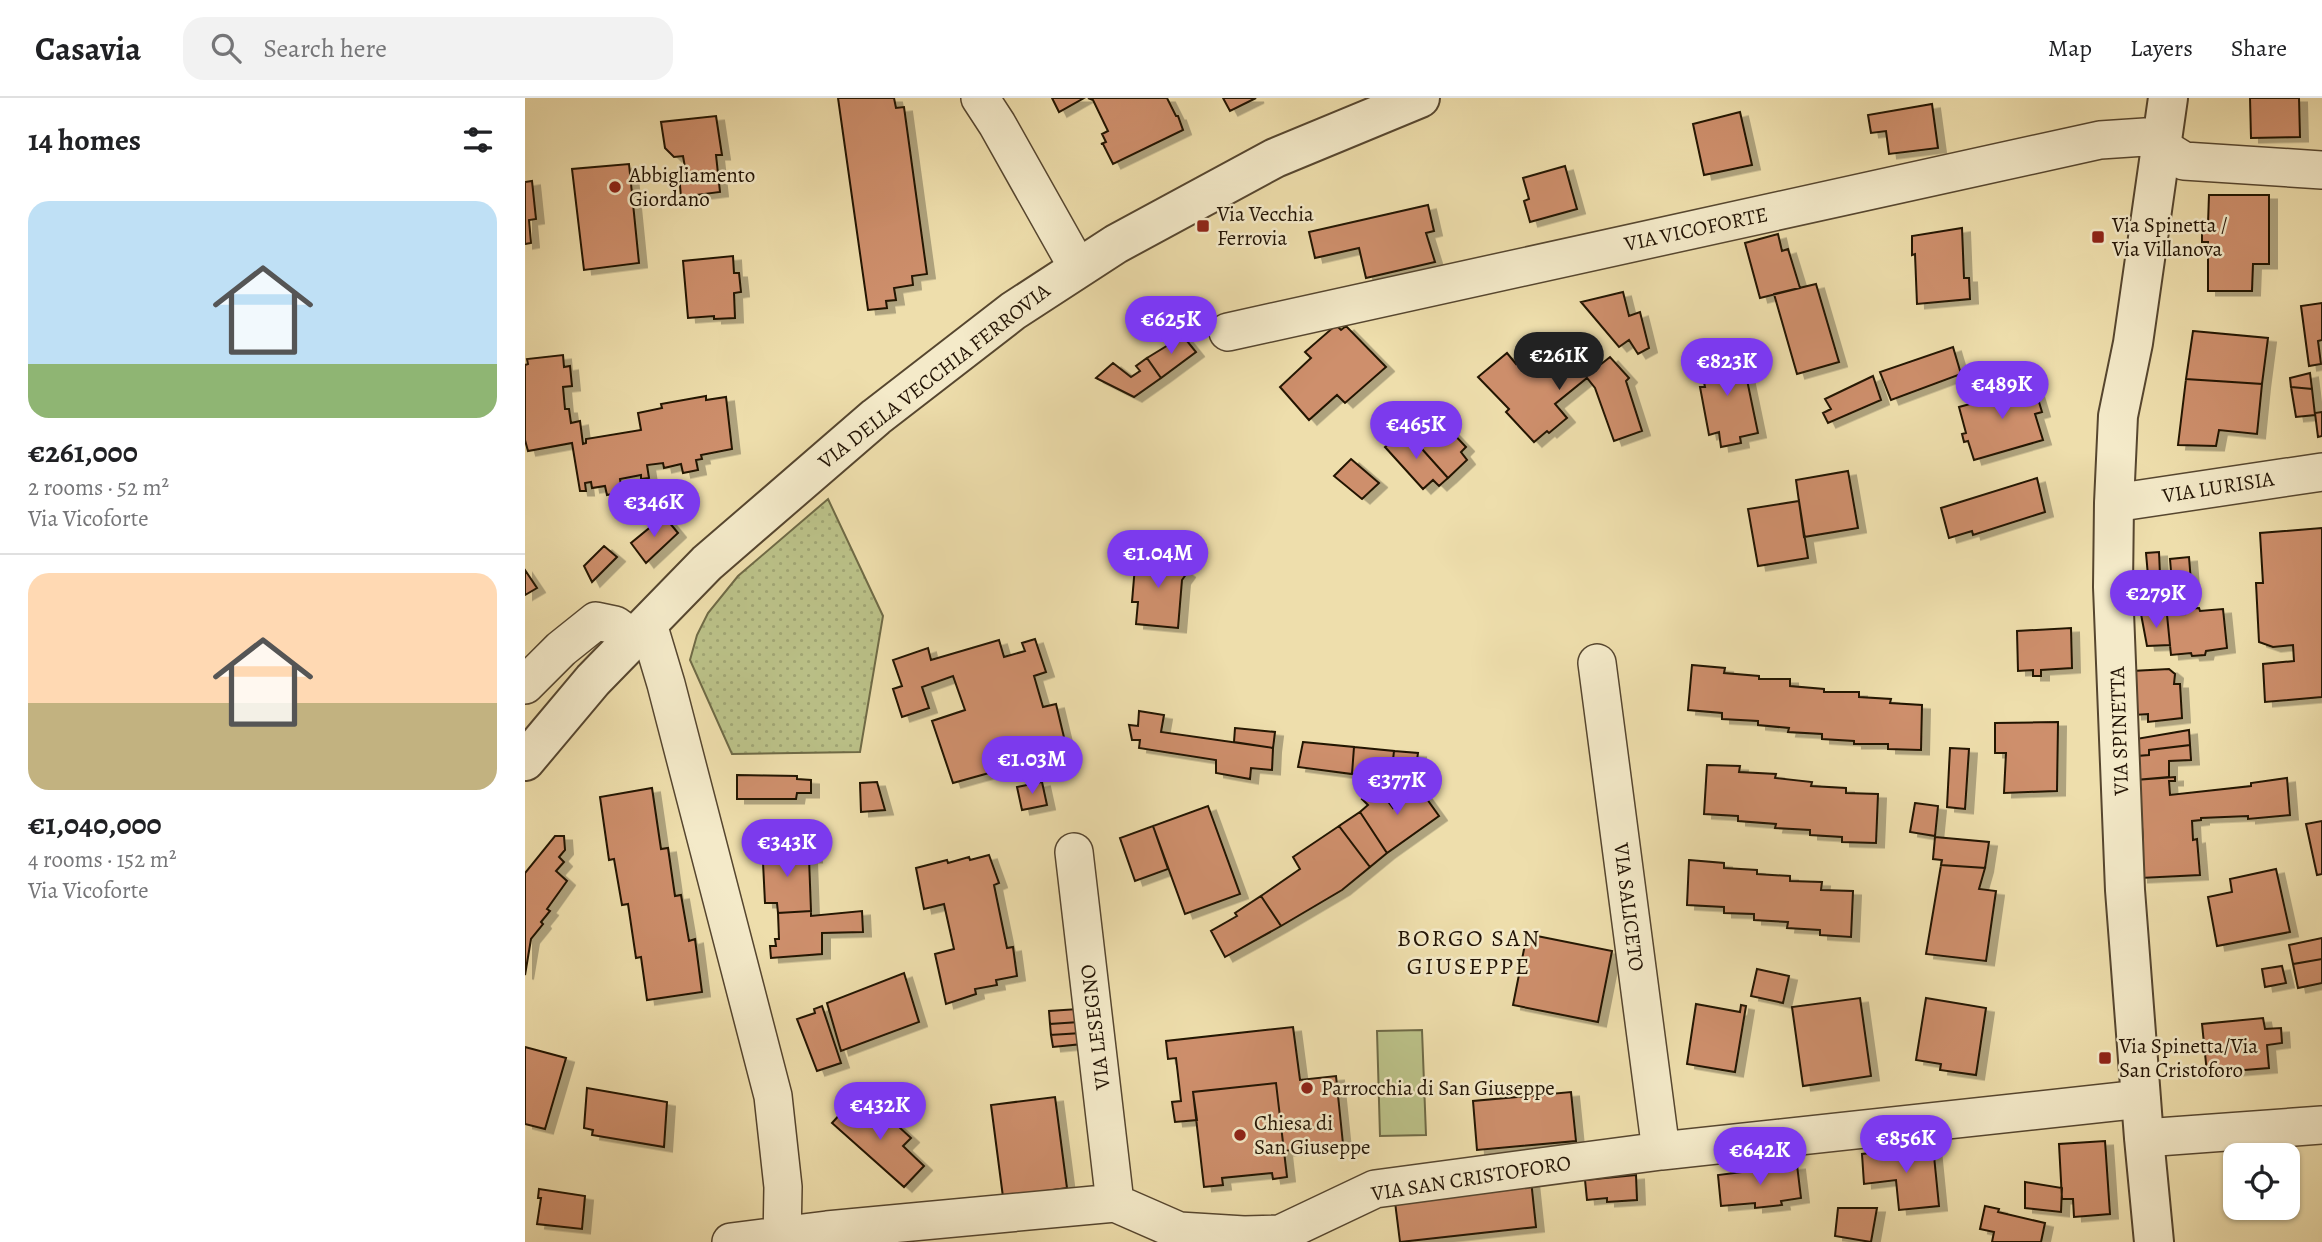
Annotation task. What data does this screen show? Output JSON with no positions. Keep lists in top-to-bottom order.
{
  "streets": {
    "street": [
      "VIA VICOFORTE",
      "VIA DELLA VECCHIA FERROVIA",
      "VIA LURISIA",
      "VIA SPINETTA",
      "VIA SALICETO",
      "VIA LESEGNO",
      "VIA SAN CRISTOFORO"
    ]
  },
  "crossings": [
    ["VIA VICOFORTE", "VIA SPINETTA"],
    ["VIA LURISIA", "VIA SPINETTA"],
    ["VIA SPINETTA", "VIA SAN CRISTOFORO"],
    ["VIA SALICETO", "VIA SAN CRISTOFORO"],
    ["VIA LESEGNO", "VIA SAN CRISTOFORO"]
  ],
  "districts": ["BORGO SAN GIUSEPPE"],
  "places": {
    "other": ["Abbigliamento Giordano", "Parrocchia di San Giuseppe", "Chiesa di San Giuseppe"],
    "transit": ["Via Vecchia Ferrovia", "Via Spinetta / Via Villanova", "Via Spinetta/Via San Cristoforo"]
  },
  "page": {
    "header": "Casavia",
    "search": "Search here",
    "nav": ["Map", "Layers", "Share"],
    "heading": "14 homes",
    "list": [
      {
        "name": "€261,000",
        "note": "2 rooms · 52 m² · Via Vicoforte"
      },
      {
        "name": "€1,040,000",
        "note": "4 rooms · 152 m² · Via Vicoforte"
      }
    ],
    "price": [
      "€625K",
      "€261K",
      "€823K",
      "€489K",
      "€465K",
      "€346K",
      "€1.04M",
      "€279K",
      "€1.03M",
      "€377K",
      "€343K",
      "€432K",
      "€856K",
      "€642K"
    ]
  }
}
